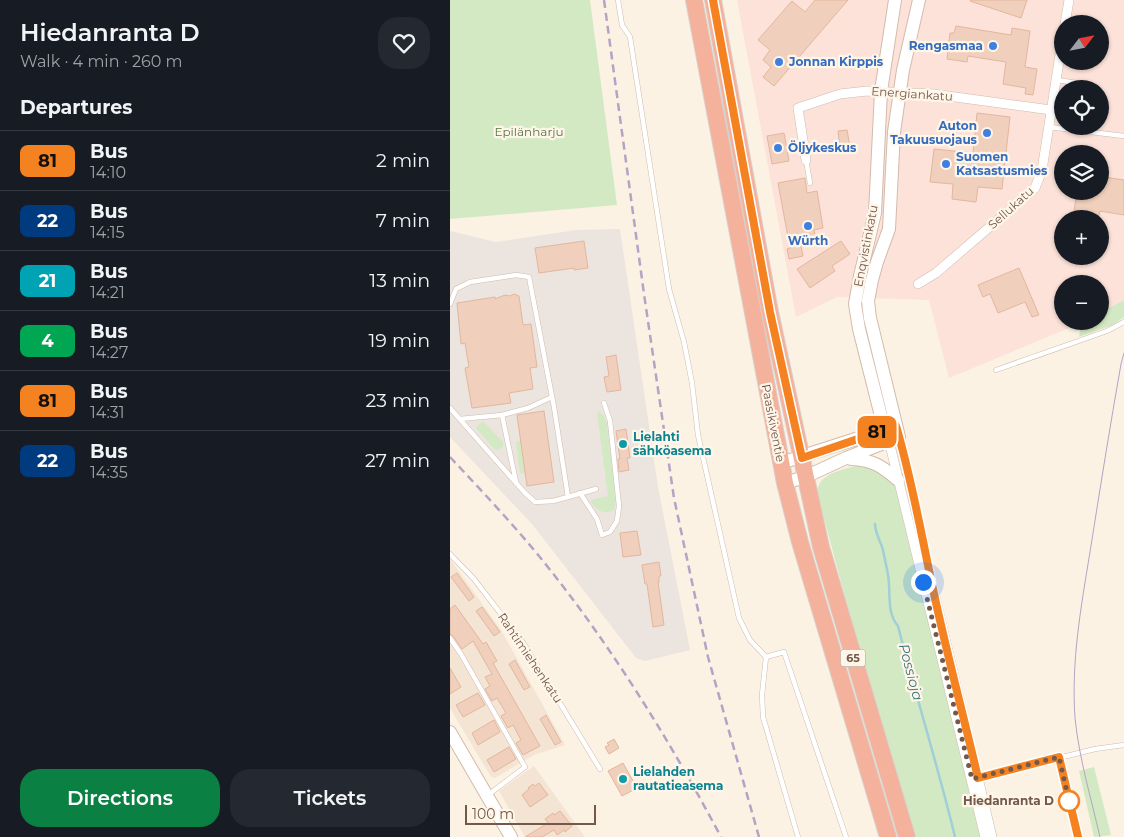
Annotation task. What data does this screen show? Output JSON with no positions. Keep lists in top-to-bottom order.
{
  "streets": {
    "highway": ["Paasikiventie", "65"],
    "main road": ["Enqvistinkatu"],
    "street": ["Energiankatu", "Sellukatu"],
    "lane": ["Rahtimiehenkatu"]
  },
  "crossings": [
    ["Energiankatu", "Sellukatu"],
    ["Energiankatu", "Enqvistinkatu"]
  ],
  "water": ["Possioja"],
  "parks": ["Epilänharju"],
  "places": [
    "Rengasmaa",
    "Jonnan Kirppis",
    "Auton Takuusuojaus",
    "Öljykeskus",
    "Suomen Katsastusmies",
    "Würth",
    "Lielahti sähköasema",
    "Lielahden rautatieasema",
    "Hiedanranta D"
  ],
  "lines": ["bus line 81"],
  "scale_bar": "100 m",
  "north": "top right",
  "page": {
    "heading": [
      ["Hiedanranta D", "Walk · 4 min · 260 m"],
      "Departures"
    ],
    "on_map": "81",
    "map_buttons": ["+", "−"],
    "list": [
      {
        "mark": "81",
        "name": "Bus",
        "note": "14:10",
        "value": "2 min"
      },
      {
        "mark": "22",
        "name": "Bus",
        "note": "14:15",
        "value": "7 min"
      },
      {
        "mark": "21",
        "name": "Bus",
        "note": "14:21",
        "value": "13 min"
      },
      {
        "mark": "4",
        "name": "Bus",
        "note": "14:27",
        "value": "19 min"
      },
      {
        "mark": "81",
        "name": "Bus",
        "note": "14:31",
        "value": "23 min"
      },
      {
        "mark": "22",
        "name": "Bus",
        "note": "14:35",
        "value": "27 min"
      }
    ],
    "buttons": ["Directions", "Tickets"],
    "scale": "100 m"
  }
}
